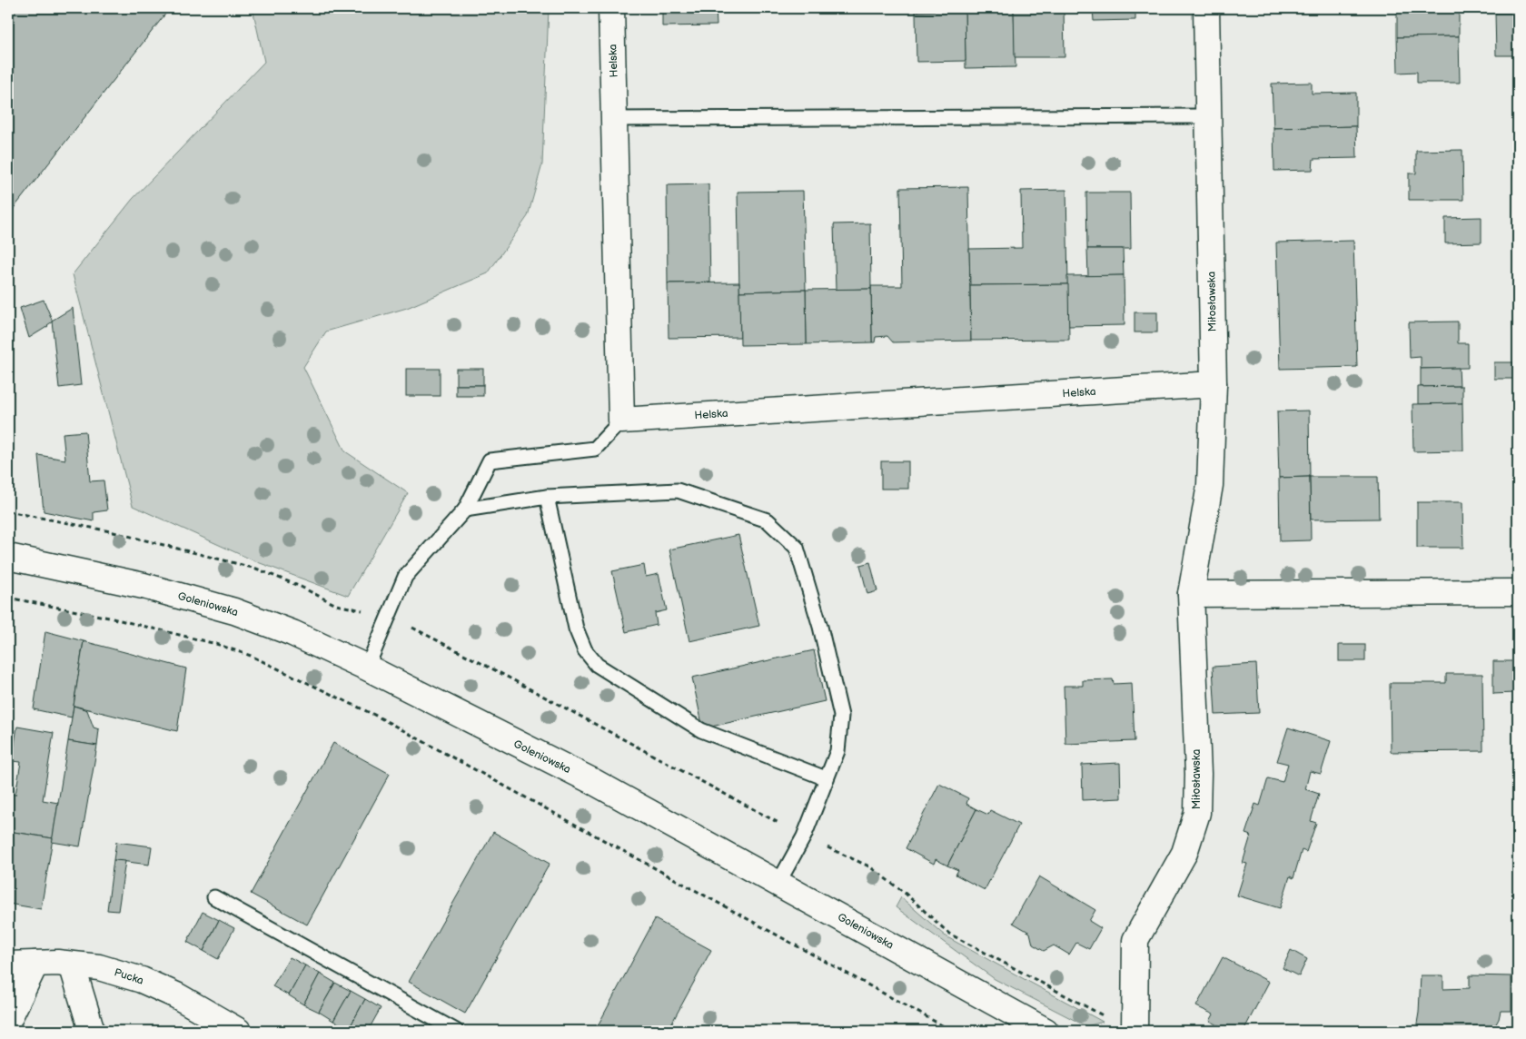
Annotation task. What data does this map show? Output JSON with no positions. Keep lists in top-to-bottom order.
{
  "streets": {
    "street": [
      "Helska",
      "Miłosławska",
      "Goleniowska",
      "Pucka"
    ]
  },
  "crossings": [
    ["Helska", "Miłosławska"]
  ]
}
